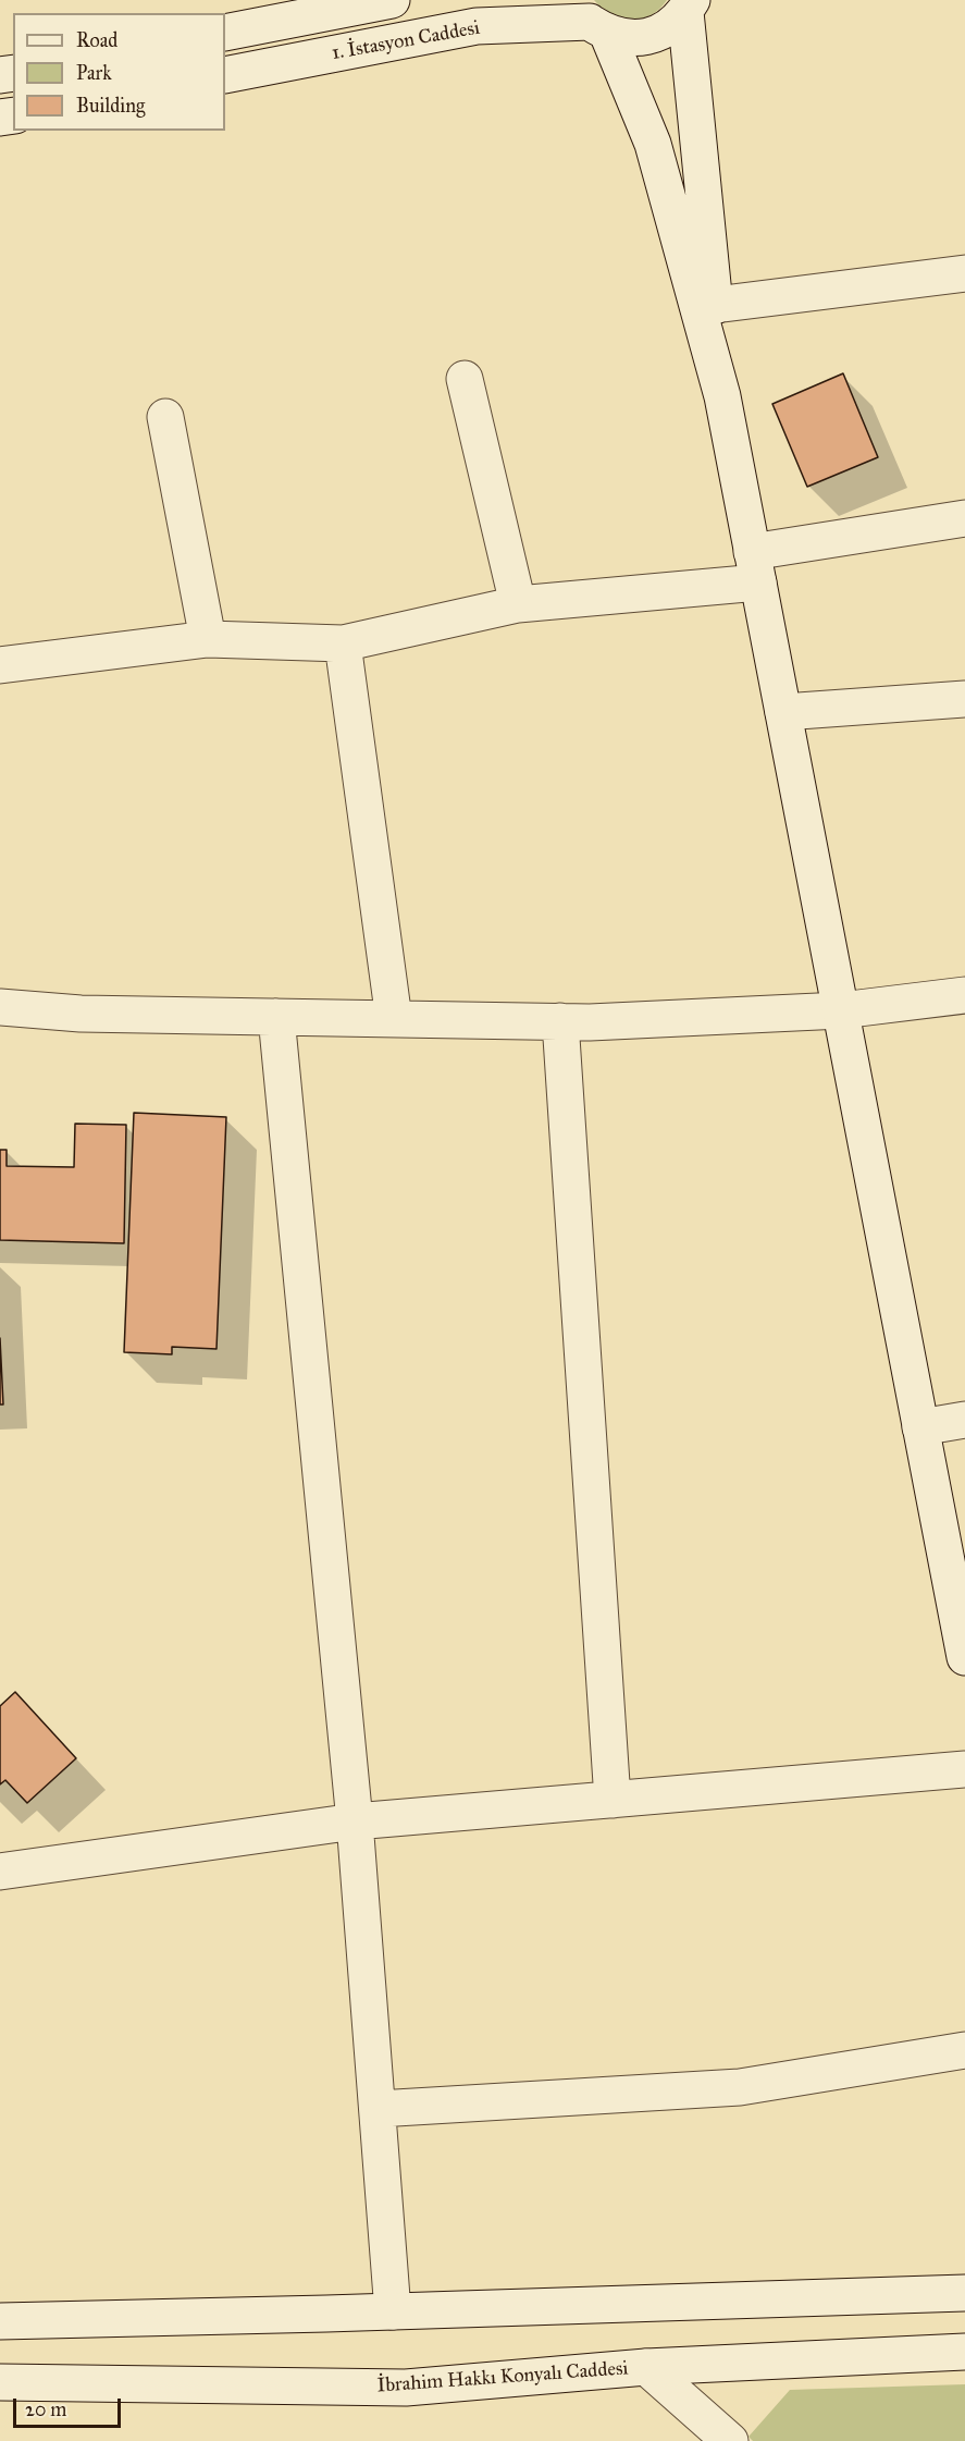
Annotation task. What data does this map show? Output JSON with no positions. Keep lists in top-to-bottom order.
{
  "streets": {
    "street": ["1. İstasyon Caddesi", "İbrahim Hakkı Konyalı Caddesi"]
  },
  "legend": ["Road", "Park", "Building"],
  "scale_bar": "20 m"
}
